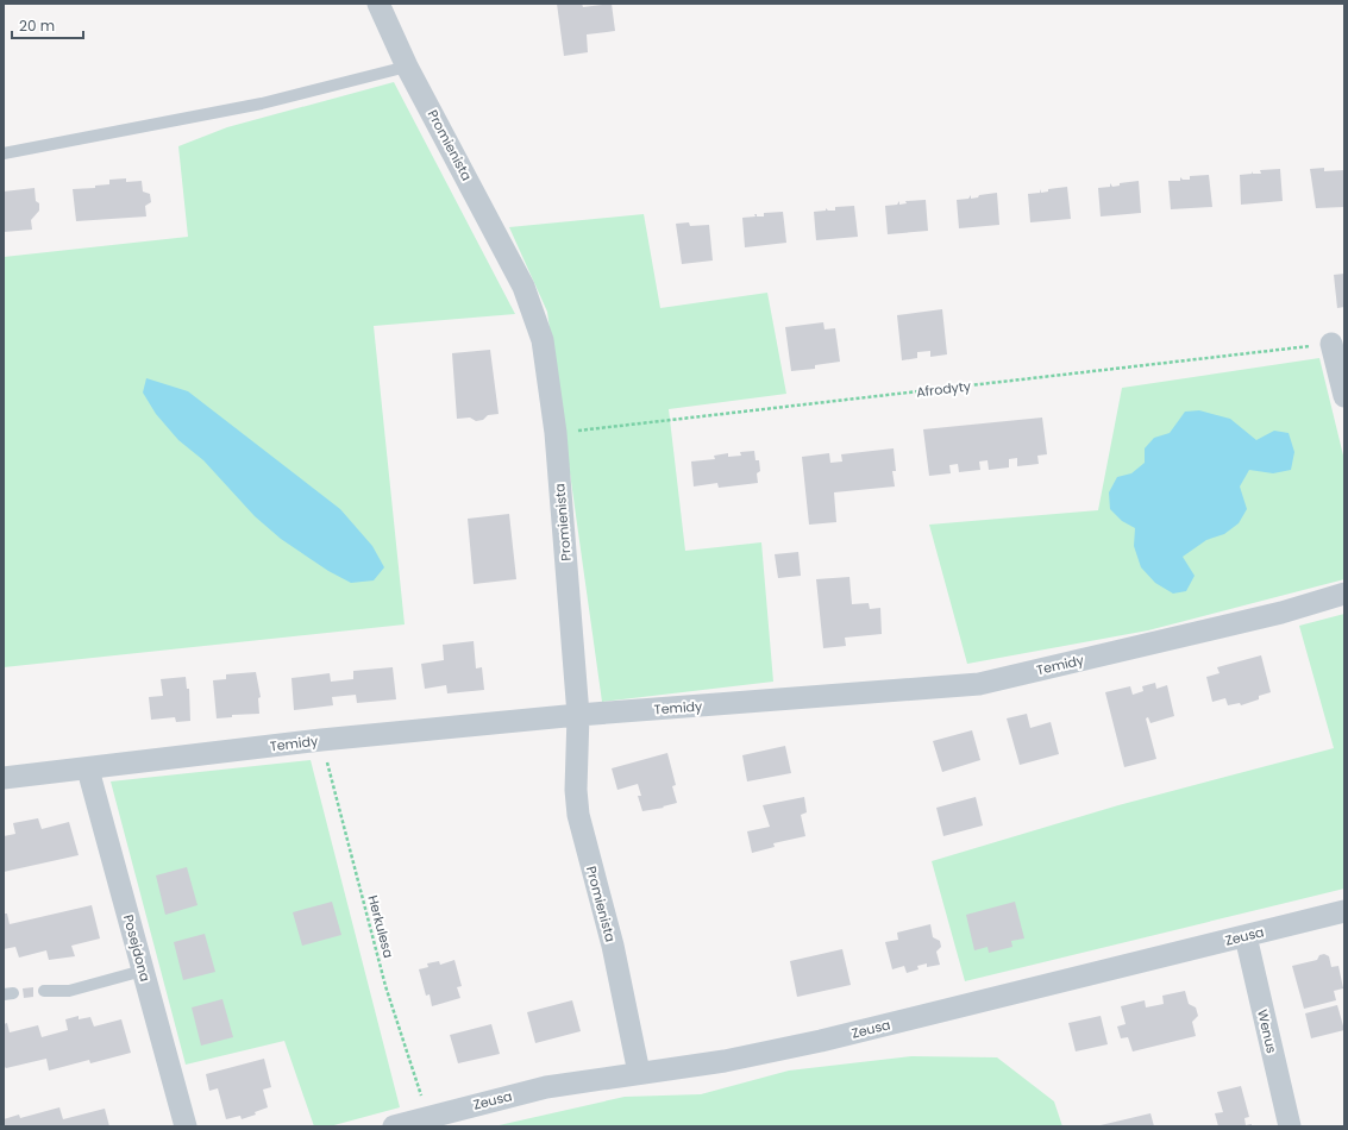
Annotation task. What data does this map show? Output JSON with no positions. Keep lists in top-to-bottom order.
{
  "streets": {
    "street": [
      "Promienista",
      "Temidy",
      "Zeusa",
      "Posejdona",
      "Wenus"
    ],
    "path": ["Afrodyty", "Herkulesa"]
  },
  "crossings": [
    ["Promienista", "Afrodyty"],
    ["Promienista", "Temidy"],
    ["Promienista", "Zeusa"],
    ["Temidy", "Herkulesa"],
    ["Temidy", "Posejdona"],
    ["Herkulesa", "Zeusa"],
    ["Zeusa", "Wenus"]
  ],
  "scale_bar": "20 m"
}
